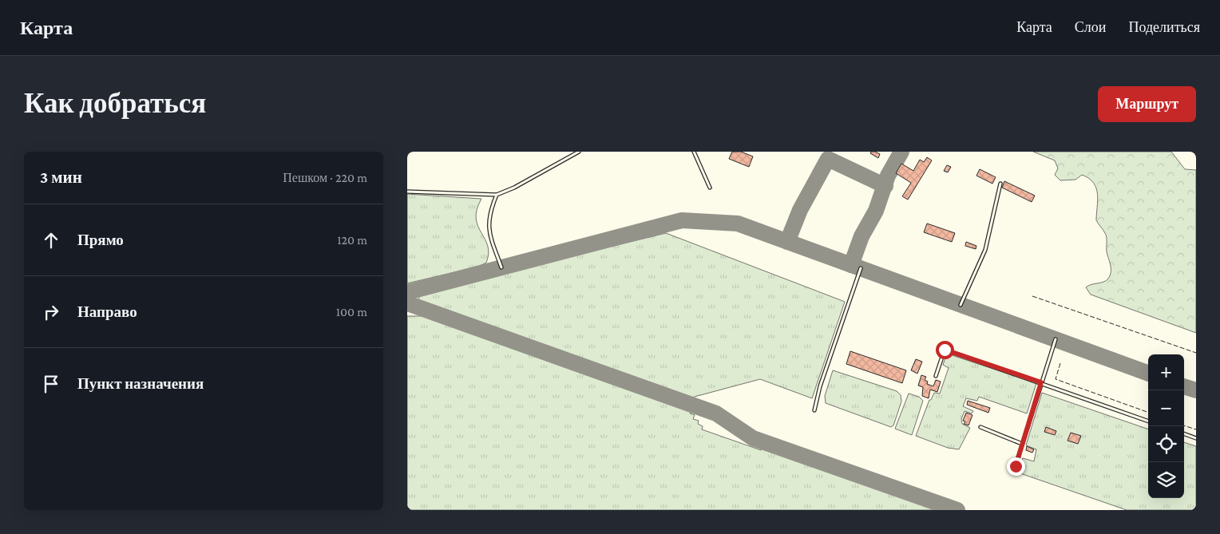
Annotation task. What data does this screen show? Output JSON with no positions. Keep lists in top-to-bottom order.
{
  "page": {
    "header": "Карта",
    "nav": ["Карта", "Слои", "Поделиться"],
    "buttons": "Маршрут",
    "title": "Как добраться",
    "heading": ["3 мин", "Пешком · 220 m"],
    "list": [
      ["Прямо", "120 m"],
      ["Направо", "100 m"],
      "Пункт назначения"
    ],
    "map_buttons": ["+", "−"]
  }
}
